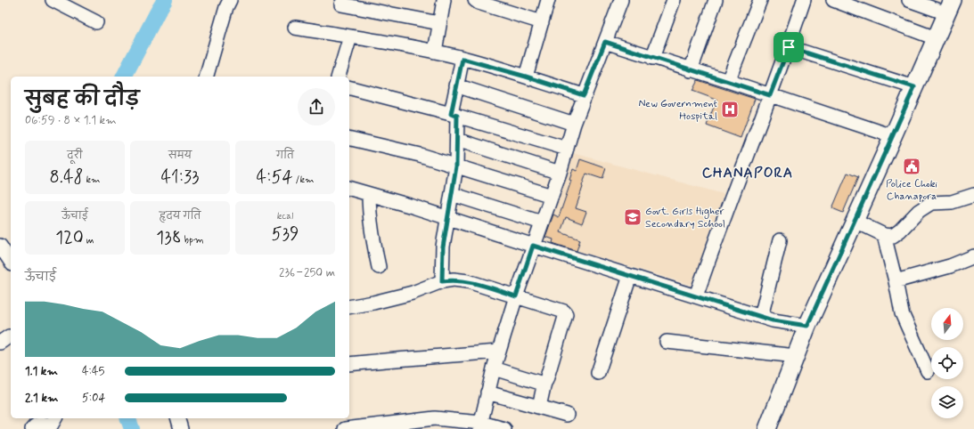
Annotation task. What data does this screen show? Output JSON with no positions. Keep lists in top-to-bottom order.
{
  "districts": ["CHANAPORA"],
  "places": {
    "hospital": ["New Government Hospital"],
    "public building": ["Police Choki Chanapora"],
    "school or university": ["Govt. Girls Higher Secondary School"]
  },
  "north": "top",
  "page": {
    "heading": ["सुबह की दौड़", "06:59 · 8 × 1.1 km"],
    "stats": [
      ["दूरी", "8.48 km"],
      ["समय", "41:33"],
      ["गति", "4:54 /km"],
      ["ऊँचाई", "120 m"],
      ["हृदय गति", "138 bpm"],
      ["kcal", "539"]
    ],
    "chart": ["ऊँचाई", "236–250 m"],
    "list": [
      {
        "name": "1.1 km",
        "note": "4:45"
      },
      {
        "name": "2.1 km",
        "note": "5:04"
      }
    ]
  }
}
